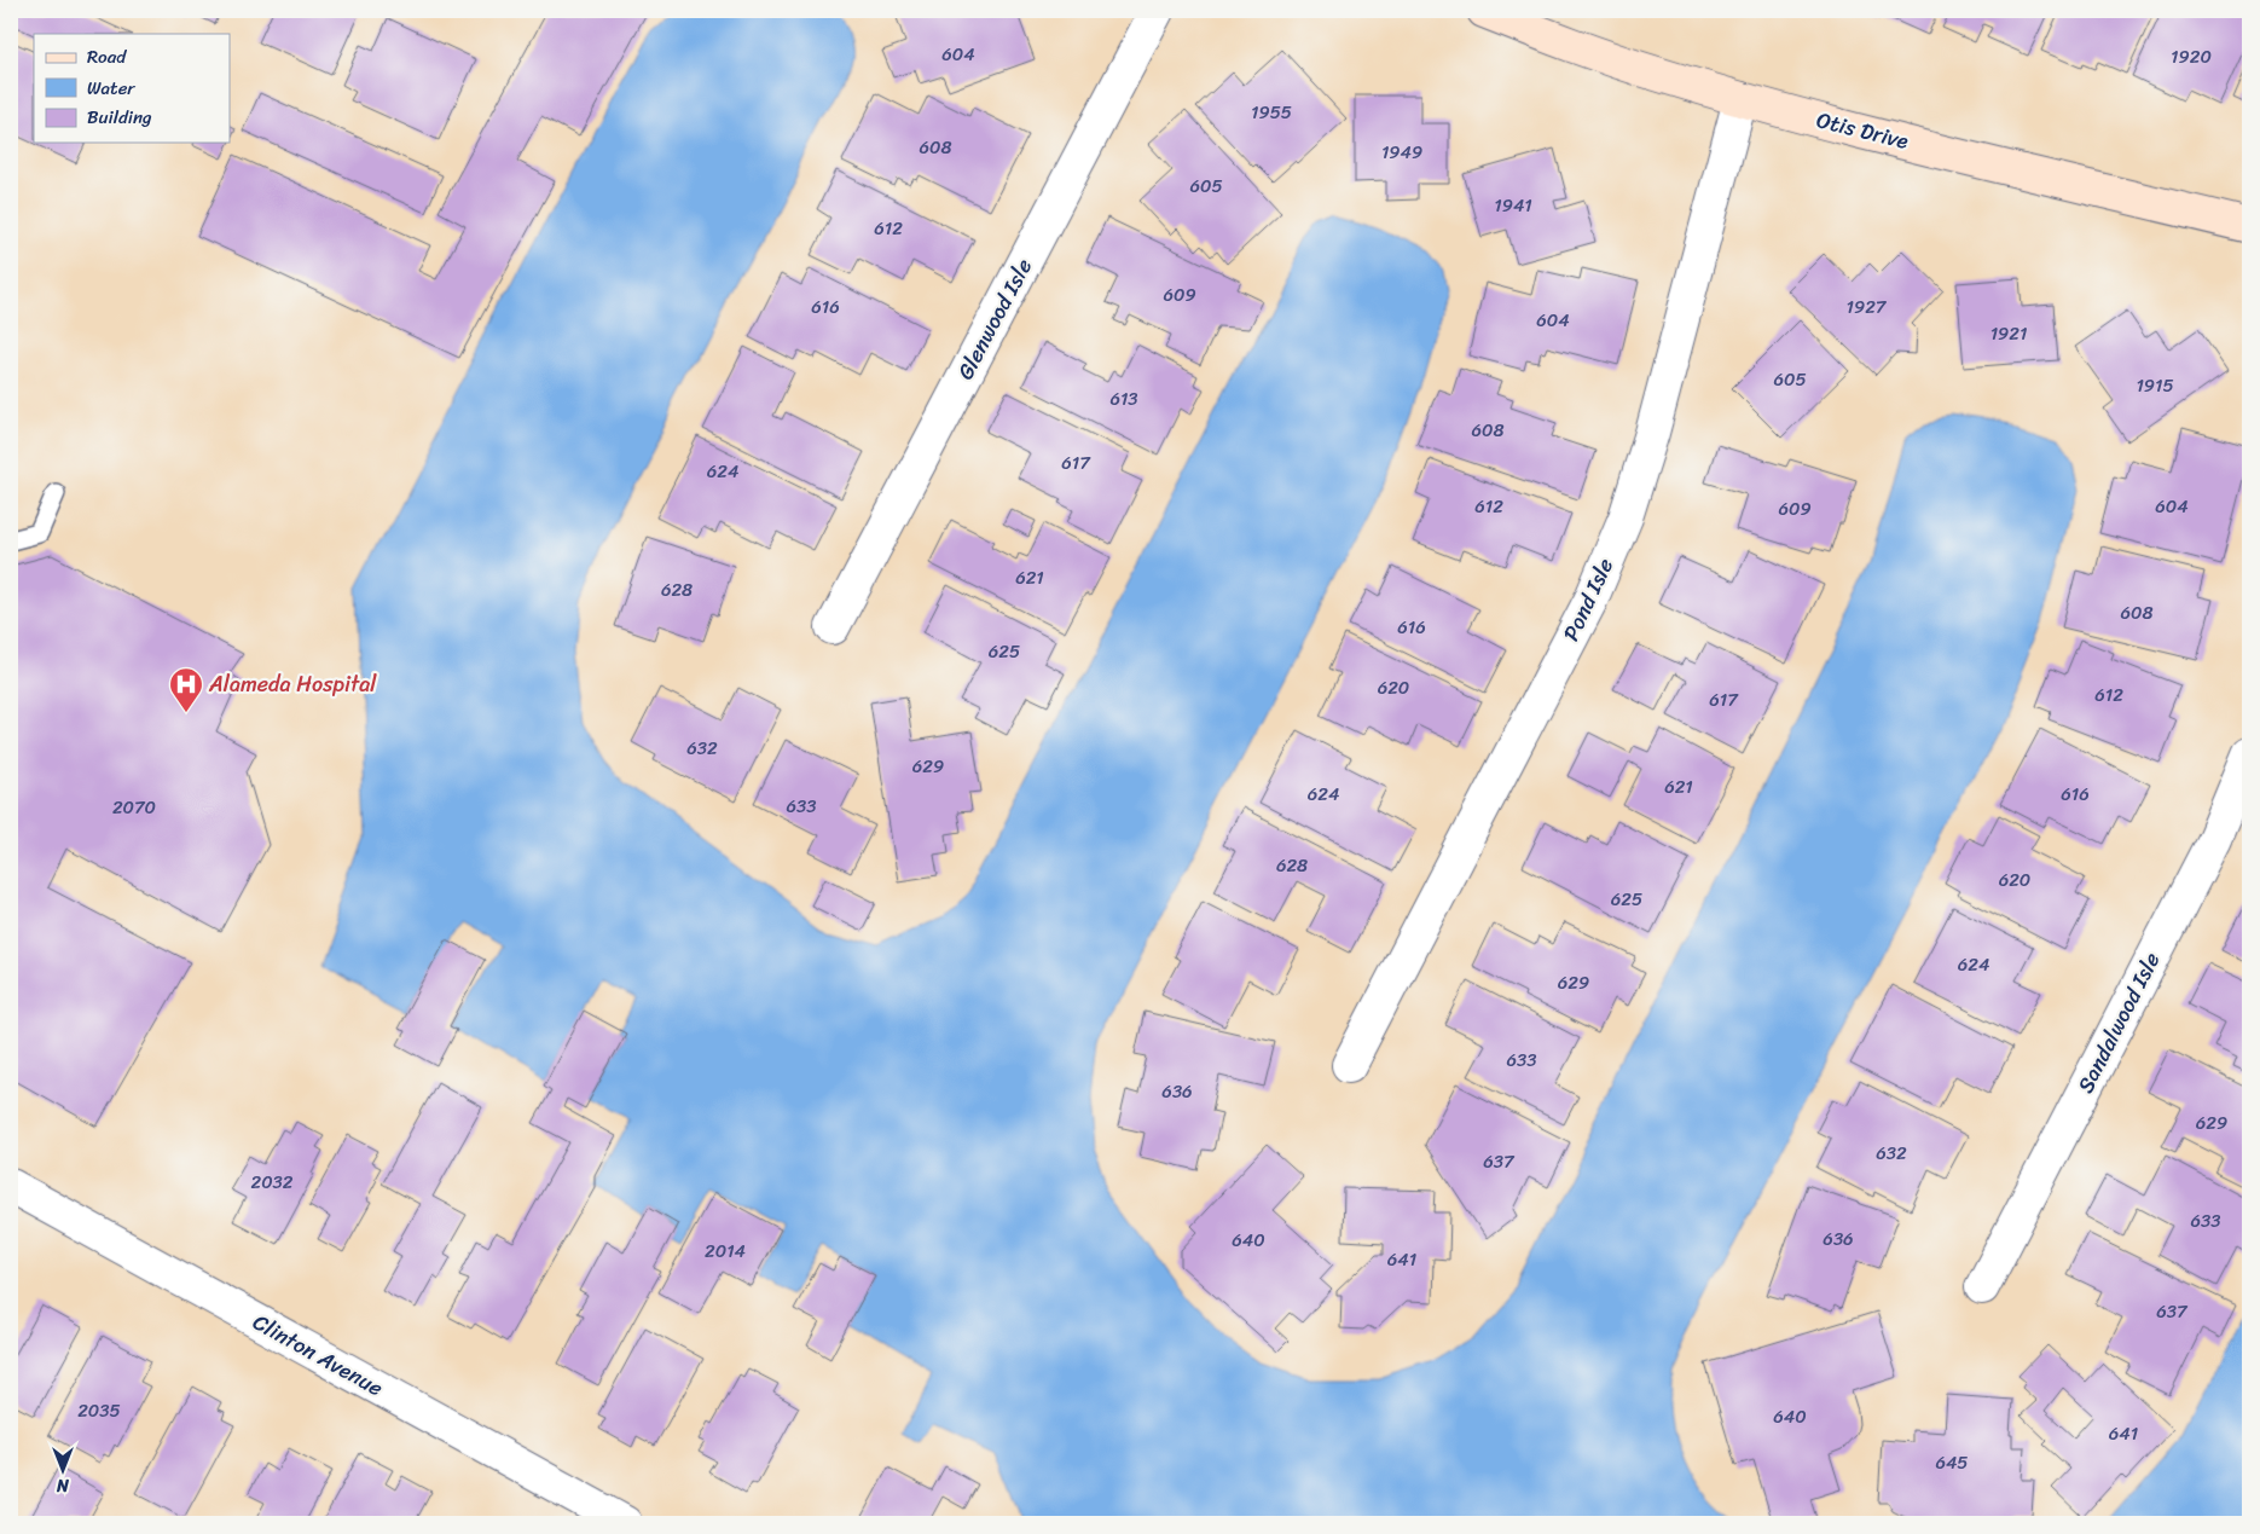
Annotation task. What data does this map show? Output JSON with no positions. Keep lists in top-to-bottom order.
{
  "streets": {
    "main road": ["Otis Drive"],
    "street": [
      "Glenwood Isle",
      "Pond Isle",
      "Sandalwood Isle",
      "Clinton Avenue"
    ]
  },
  "crossings": [
    ["Otis Drive", "Pond Isle"]
  ],
  "places": {
    "hospital": ["Alameda Hospital"]
  },
  "house_numbers": [
    "604",
    "1920",
    "1955",
    "608",
    "1949",
    "605",
    "1941",
    "612",
    "609",
    "616",
    "1927",
    "604",
    "1921",
    "605",
    "1915",
    "613",
    "608",
    "617",
    "624",
    "612",
    "604",
    "609",
    "621",
    "628",
    "608",
    "616",
    "625",
    "620",
    "612",
    "617",
    "632",
    "629",
    "621",
    "624",
    "616",
    "633",
    "2070",
    "628",
    "620",
    "625",
    "624",
    "629",
    "633",
    "636",
    "629",
    "632",
    "637",
    "2032",
    "633",
    "636",
    "640",
    "2014",
    "641",
    "637",
    "2035",
    "640",
    "641",
    "645"
  ],
  "legend": ["Road", "Water", "Building"],
  "north": "bottom"
}
